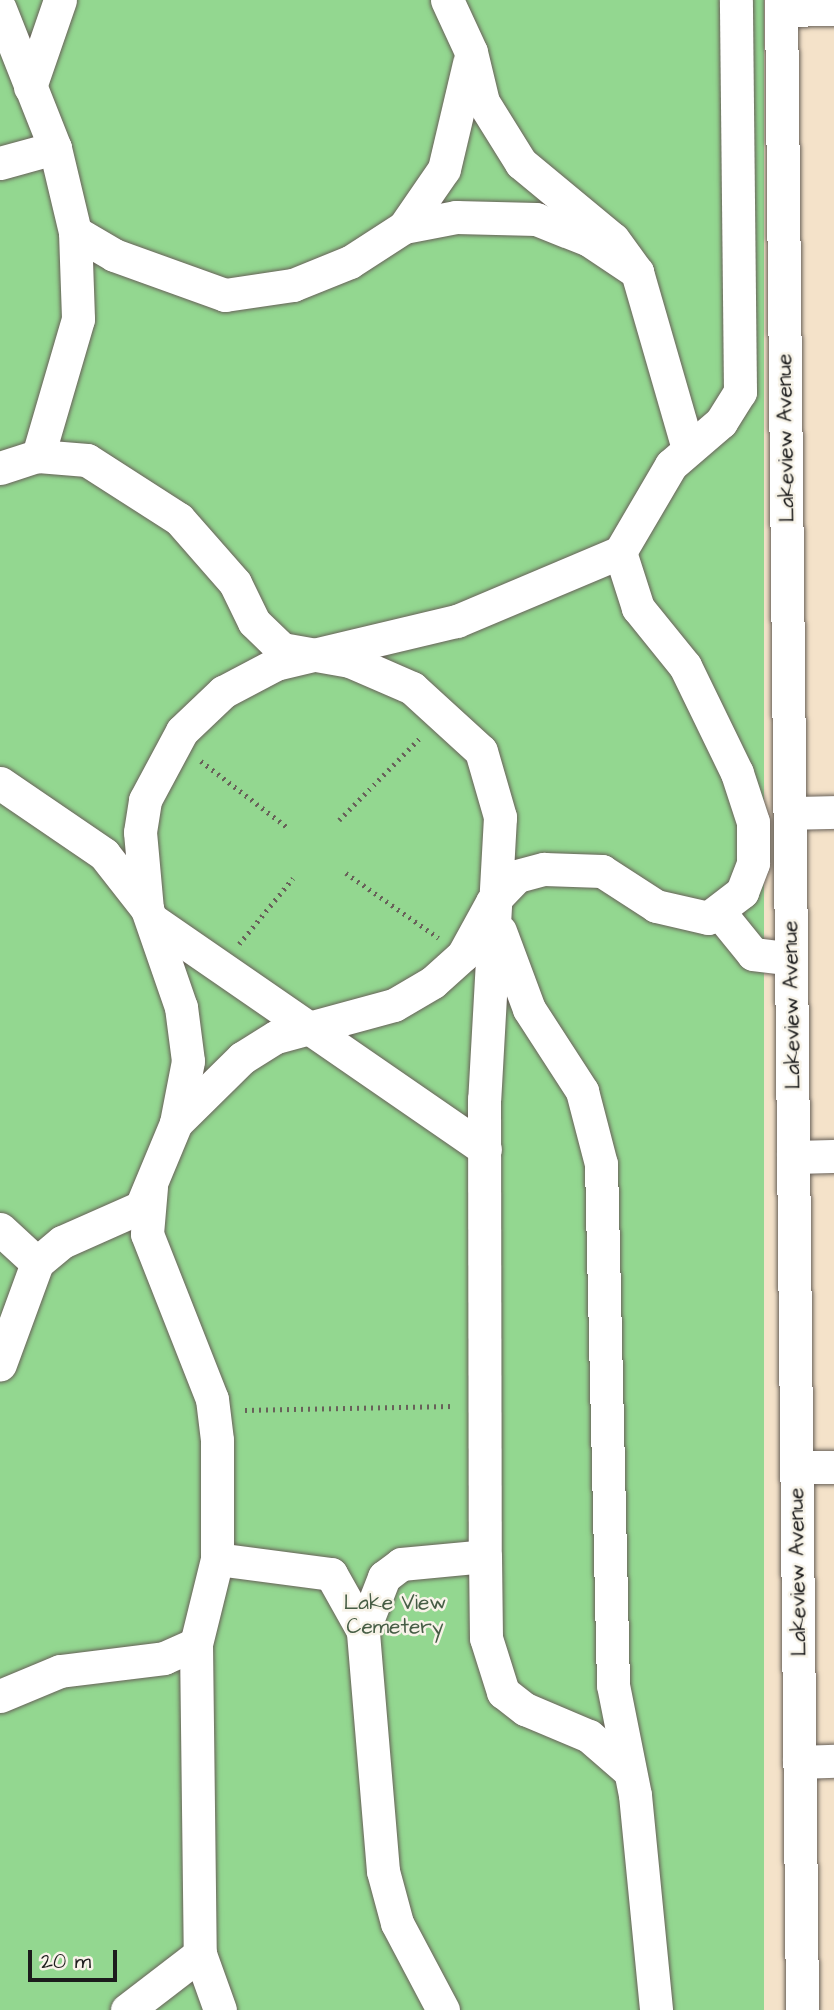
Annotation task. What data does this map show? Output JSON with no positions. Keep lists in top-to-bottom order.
{
  "streets": {
    "street": ["Lakeview Avenue"]
  },
  "parks": ["Lake View Cemetery"],
  "scale_bar": "20 m"
}
